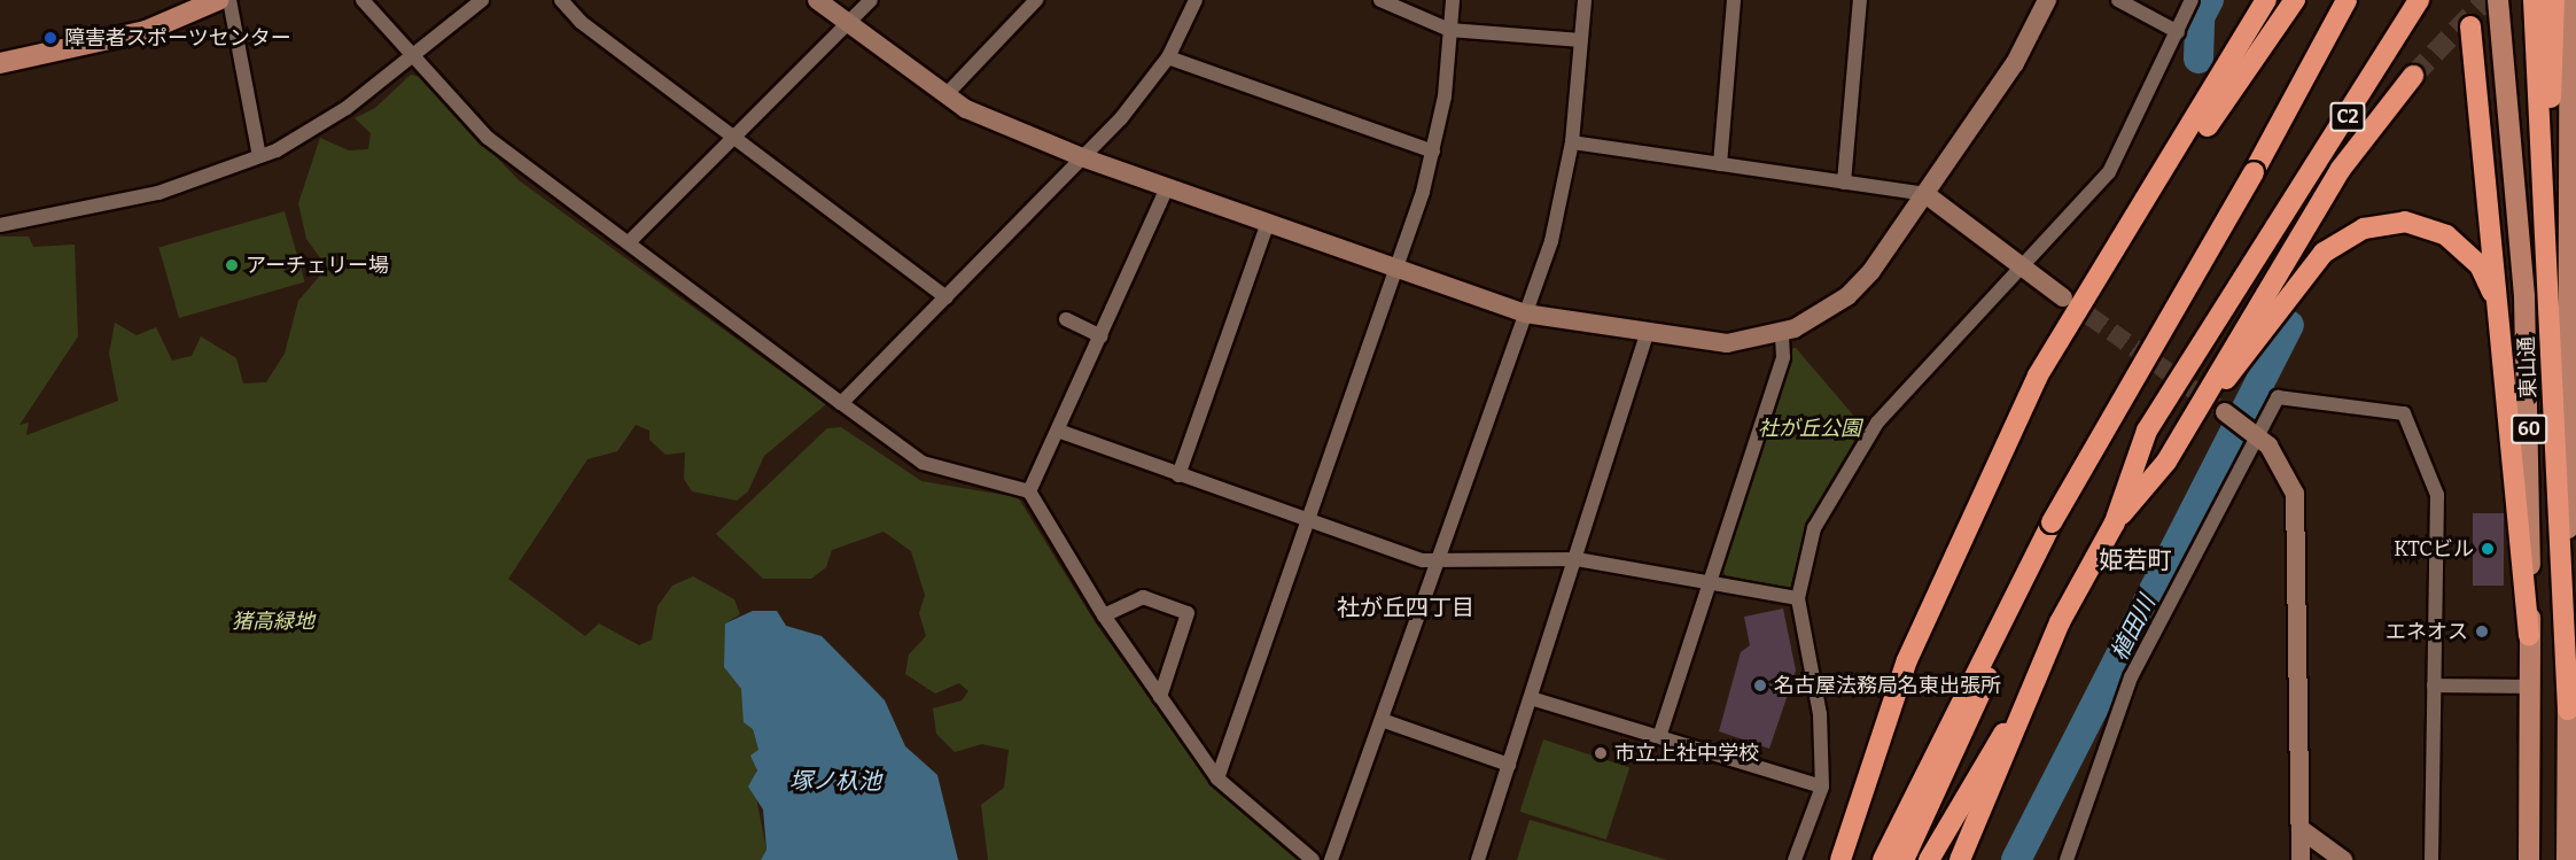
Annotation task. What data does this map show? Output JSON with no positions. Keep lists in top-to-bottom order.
{
  "streets": {
    "highway": ["C2"],
    "main road": ["東山通", "60"]
  },
  "districts": ["姫若町", "社が丘四丁目"],
  "water": ["植田川", "塚ノ杁池"],
  "parks": ["社が丘公園", "猪高緑地"],
  "places": [
    "障害者スポーツセンター",
    "アーチェリー場",
    "KTCビル",
    "エネオス",
    "名古屋法務局名東出張所",
    "市立上社中学校"
  ]
}
